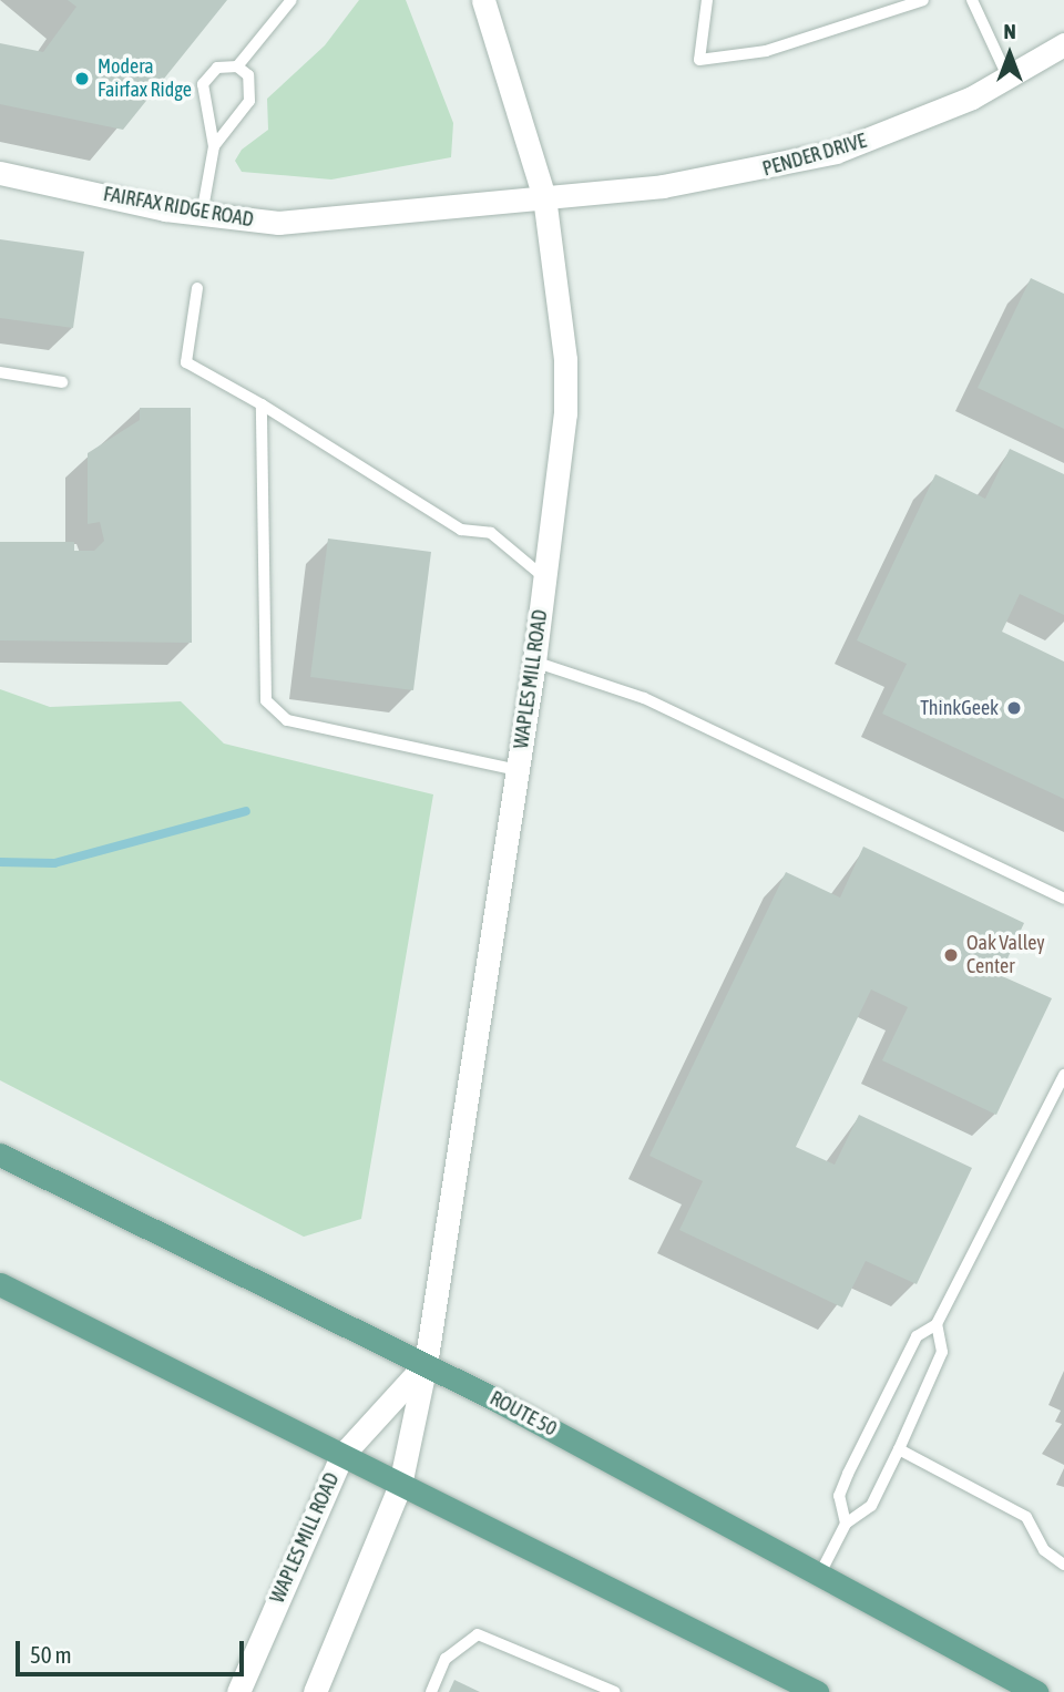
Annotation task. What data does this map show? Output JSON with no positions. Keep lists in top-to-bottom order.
{
  "streets": {
    "main road": [
      "PENDER DRIVE",
      "FAIRFAX RIDGE ROAD",
      "WAPLES MILL ROAD",
      "ROUTE 50"
    ]
  },
  "crossings": [
    ["PENDER DRIVE", "FAIRFAX RIDGE ROAD"],
    ["PENDER DRIVE", "WAPLES MILL ROAD"],
    ["FAIRFAX RIDGE ROAD", "WAPLES MILL ROAD"],
    ["WAPLES MILL ROAD", "ROUTE 50"]
  ],
  "places": ["Modera Fairfax Ridge", "ThinkGeek", "Oak Valley Center"],
  "scale_bar": "50 m",
  "north": "top"
}
